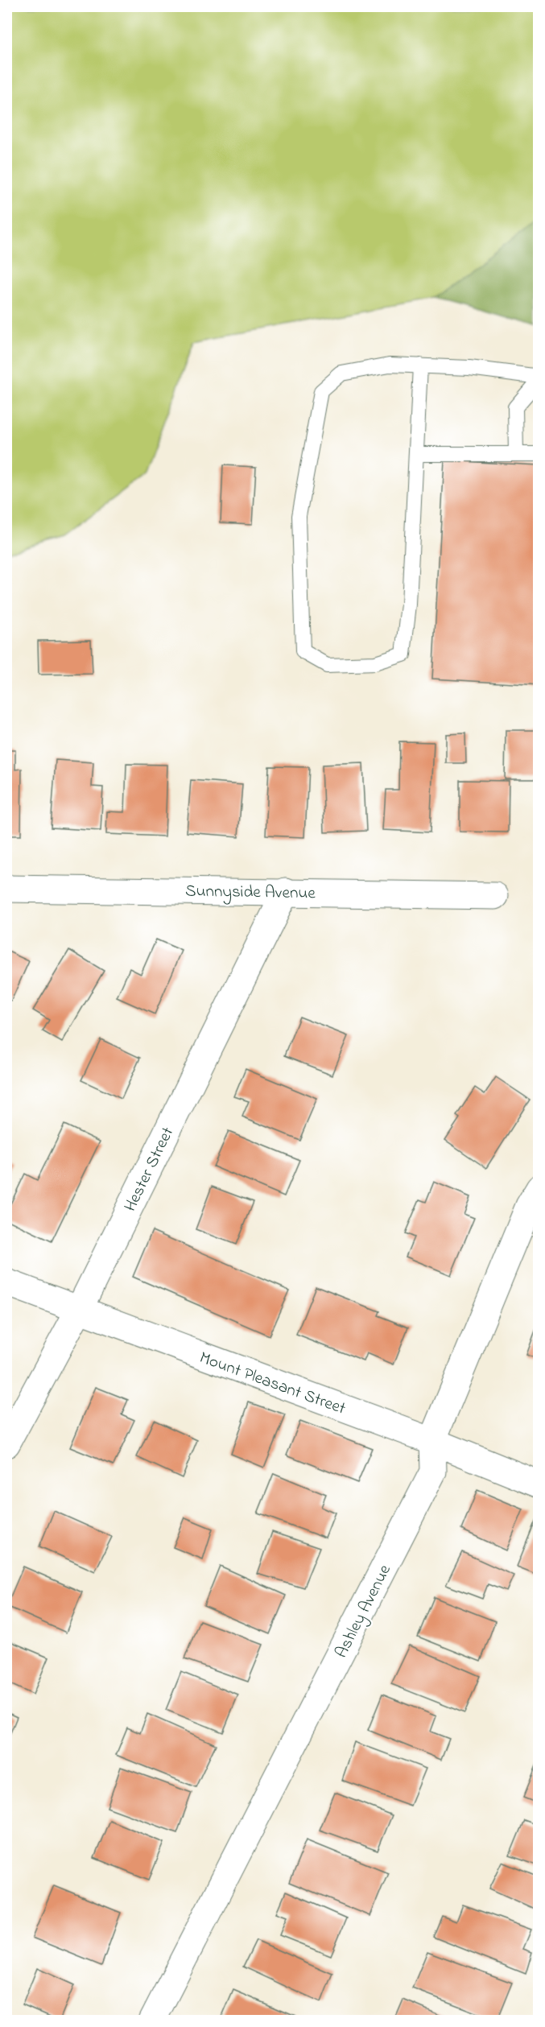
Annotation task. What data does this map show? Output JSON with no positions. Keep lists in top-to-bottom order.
{
  "streets": {
    "street": [
      "Sunnyside Avenue",
      "Hester Street",
      "Mount Pleasant Street",
      "Ashley Avenue"
    ]
  },
  "crossings": [
    ["Sunnyside Avenue", "Hester Street"],
    ["Hester Street", "Mount Pleasant Street"],
    ["Mount Pleasant Street", "Ashley Avenue"]
  ]
}
